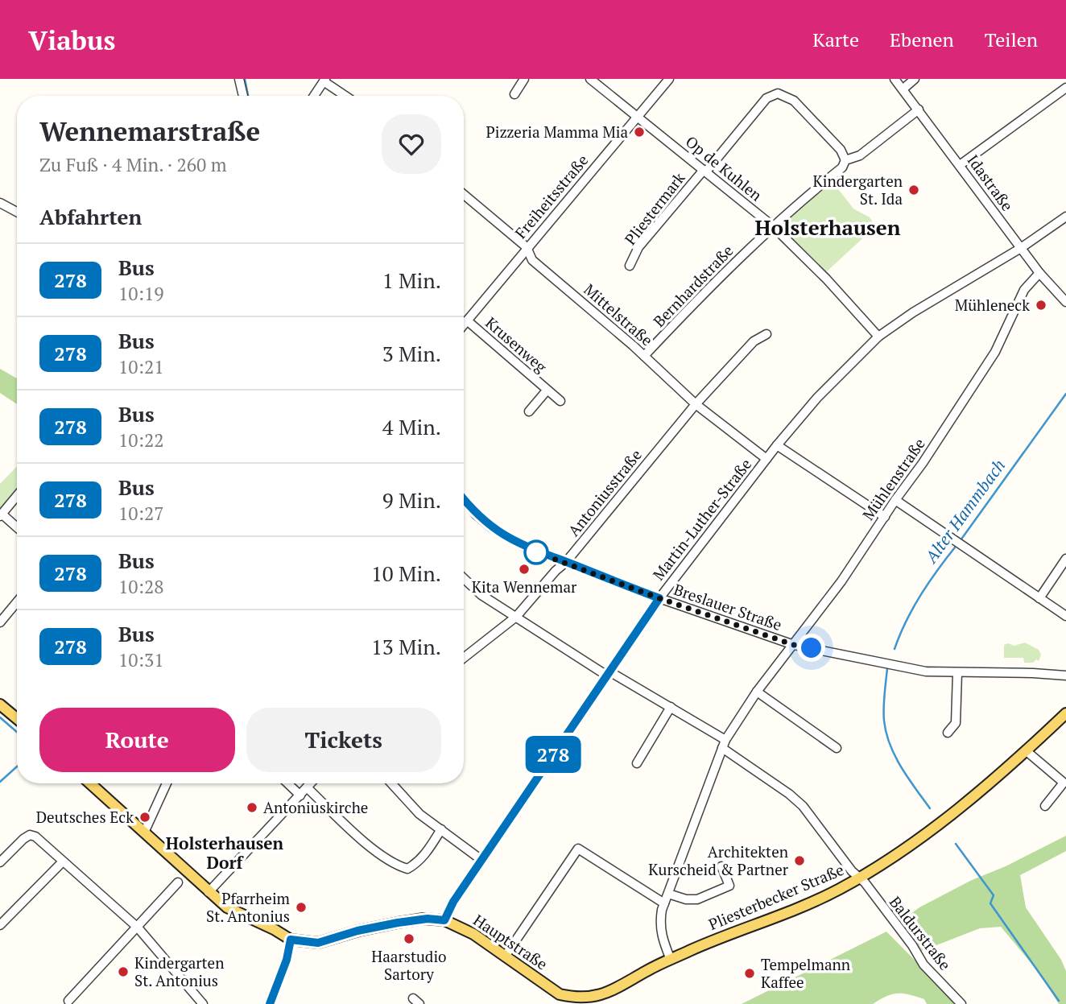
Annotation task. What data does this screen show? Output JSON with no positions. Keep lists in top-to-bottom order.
{
  "streets": {
    "main road": ["Pliesterbecker Straße", "Hauptstraße"],
    "street": [
      "Op de Kuhlen",
      "Idastraße",
      "Freiheitsstraße",
      "Pliestermark",
      "Bernhardstraße",
      "Mittelstraße",
      "Krusenweg",
      "Mühlenstraße",
      "Antoniusstraße",
      "Martin-Luther-Straße",
      "Breslauer Straße",
      "Baldurstraße"
    ]
  },
  "crossings": [
    ["Op de Kuhlen", "Freiheitsstraße"],
    ["Op de Kuhlen", "Pliestermark"],
    ["Op de Kuhlen", "Bernhardstraße"],
    ["Op de Kuhlen", "Martin-Luther-Straße"],
    ["Idastraße", "Bernhardstraße"],
    ["Idastraße", "Mühlenstraße"],
    ["Idastraße", "Martin-Luther-Straße"],
    ["Freiheitsstraße", "Mittelstraße"],
    ["Freiheitsstraße", "Krusenweg"],
    ["Pliestermark", "Bernhardstraße"],
    ["Bernhardstraße", "Mittelstraße"],
    ["Mittelstraße", "Antoniusstraße"],
    ["Mittelstraße", "Martin-Luther-Straße"],
    ["Mühlenstraße", "Breslauer Straße"],
    ["Mühlenstraße", "Pliesterbecker Straße"],
    ["Mühlenstraße", "Baldurstraße"],
    ["Antoniusstraße", "Breslauer Straße"],
    ["Antoniusstraße", "Baldurstraße"],
    ["Martin-Luther-Straße", "Breslauer Straße"],
    ["Martin-Luther-Straße", "Baldurstraße"],
    ["Martin-Luther-Straße", "Hauptstraße"],
    ["Pliesterbecker Straße", "Baldurstraße"],
    ["Pliesterbecker Straße", "Hauptstraße"]
  ],
  "districts": ["Holsterhausen", "Holsterhausen Dorf"],
  "water": ["Alter Hammbach"],
  "places": [
    "Pizzeria Mamma Mia",
    "Kindergarten St. Ida",
    "Mühleneck",
    "Kita Wennemar",
    "Antoniuskirche",
    "Deutsches Eck",
    "Architekten Kurscheid & Partner",
    "Pfarrheim St. Antonius",
    "Haarstudio Sartory",
    "Kindergarten St. Antonius",
    "Tempelmann Kaffee"
  ],
  "lines": ["bus line 278"],
  "page": {
    "header": "Viabus",
    "nav": ["Karte", "Ebenen", "Teilen"],
    "on_map": "278",
    "heading": [
      ["Wennemarstraße", "Zu Fuß · 4 Min. · 260 m"],
      "Abfahrten"
    ],
    "list": [
      {
        "mark": "278",
        "name": "Bus",
        "note": "10:19",
        "value": "1 Min."
      },
      {
        "mark": "278",
        "name": "Bus",
        "note": "10:21",
        "value": "3 Min."
      },
      {
        "mark": "278",
        "name": "Bus",
        "note": "10:22",
        "value": "4 Min."
      },
      {
        "mark": "278",
        "name": "Bus",
        "note": "10:27",
        "value": "9 Min."
      },
      {
        "mark": "278",
        "name": "Bus",
        "note": "10:28",
        "value": "10 Min."
      },
      {
        "mark": "278",
        "name": "Bus",
        "note": "10:31",
        "value": "13 Min."
      }
    ],
    "buttons": ["Route", "Tickets"]
  }
}
